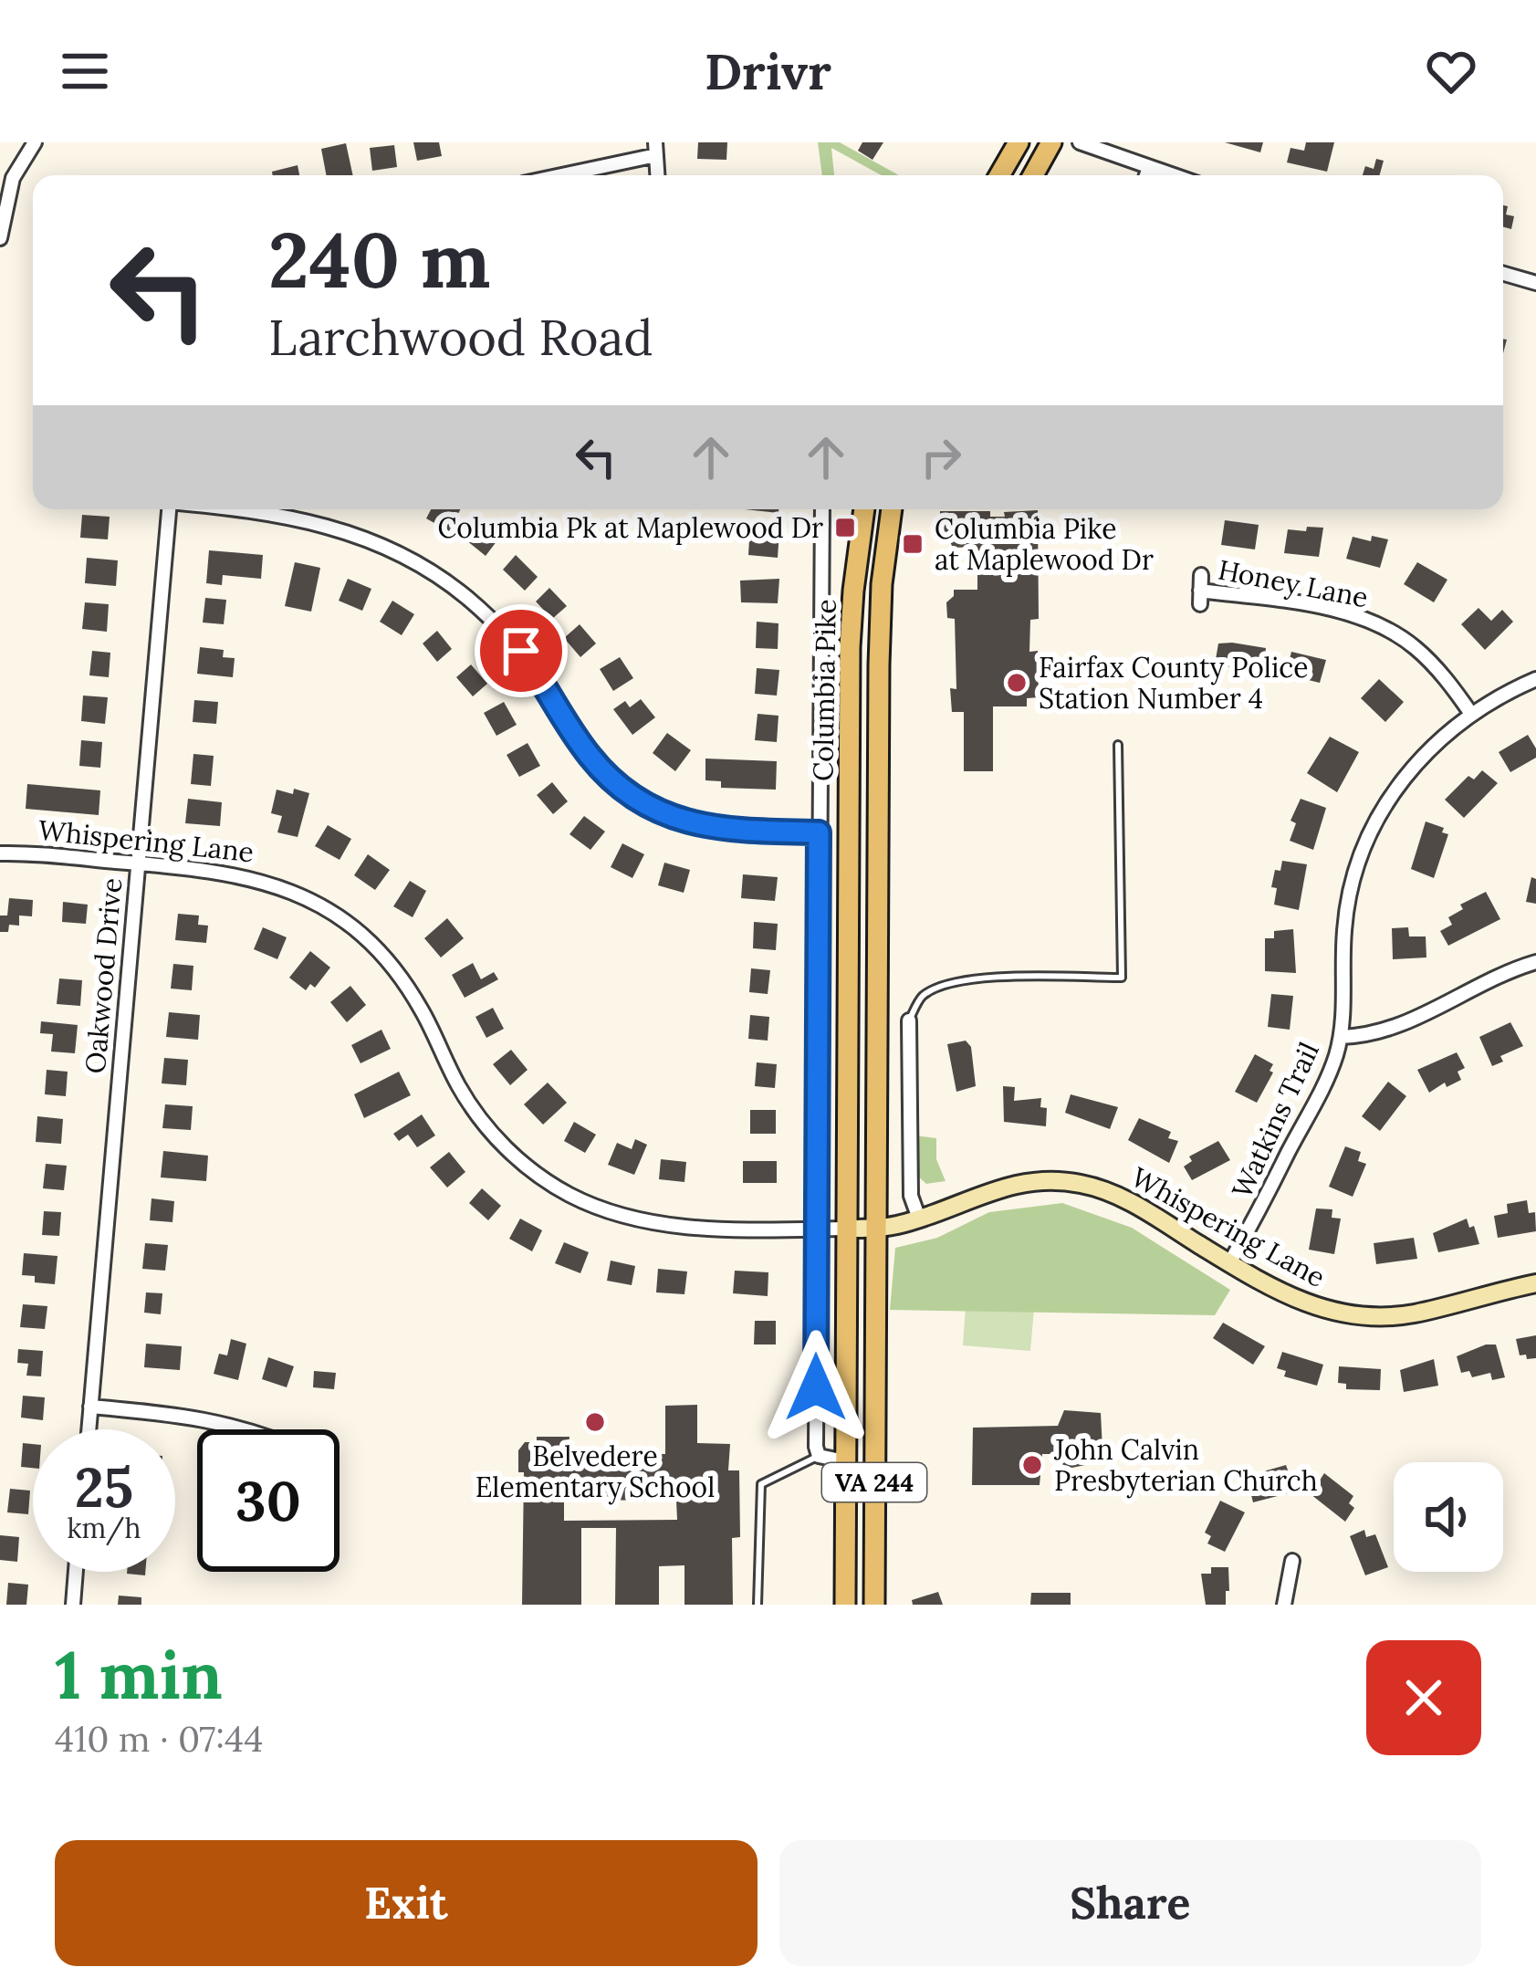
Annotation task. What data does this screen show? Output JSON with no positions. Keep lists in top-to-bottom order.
{
  "streets": {
    "main road": ["Columbia Pike", "VA 244"],
    "street": [
      "Honey Lane",
      "Whispering Lane",
      "Oakwood Drive",
      "Watkins Trail"
    ]
  },
  "crossings": [
    ["Honey Lane", "Watkins Trail"],
    ["Columbia Pike", "Whispering Lane"],
    ["Whispering Lane", "Oakwood Drive"],
    ["Whispering Lane", "Watkins Trail"]
  ],
  "places": {
    "transit": ["Columbia Pk at Maplewood Dr", "Columbia Pike at Maplewood Dr"],
    "other": ["Fairfax County Police Station Number 4", "Belvedere Elementary School", "John Calvin Presbyterian Church"]
  },
  "page": {
    "header": "Drivr",
    "turn": ["240 m", "Larchwood Road"],
    "speed": "25 km/h",
    "limit": "30",
    "heading": ["1 min", "410 m · 07:44"],
    "buttons": ["Exit", "Share"]
  }
}
